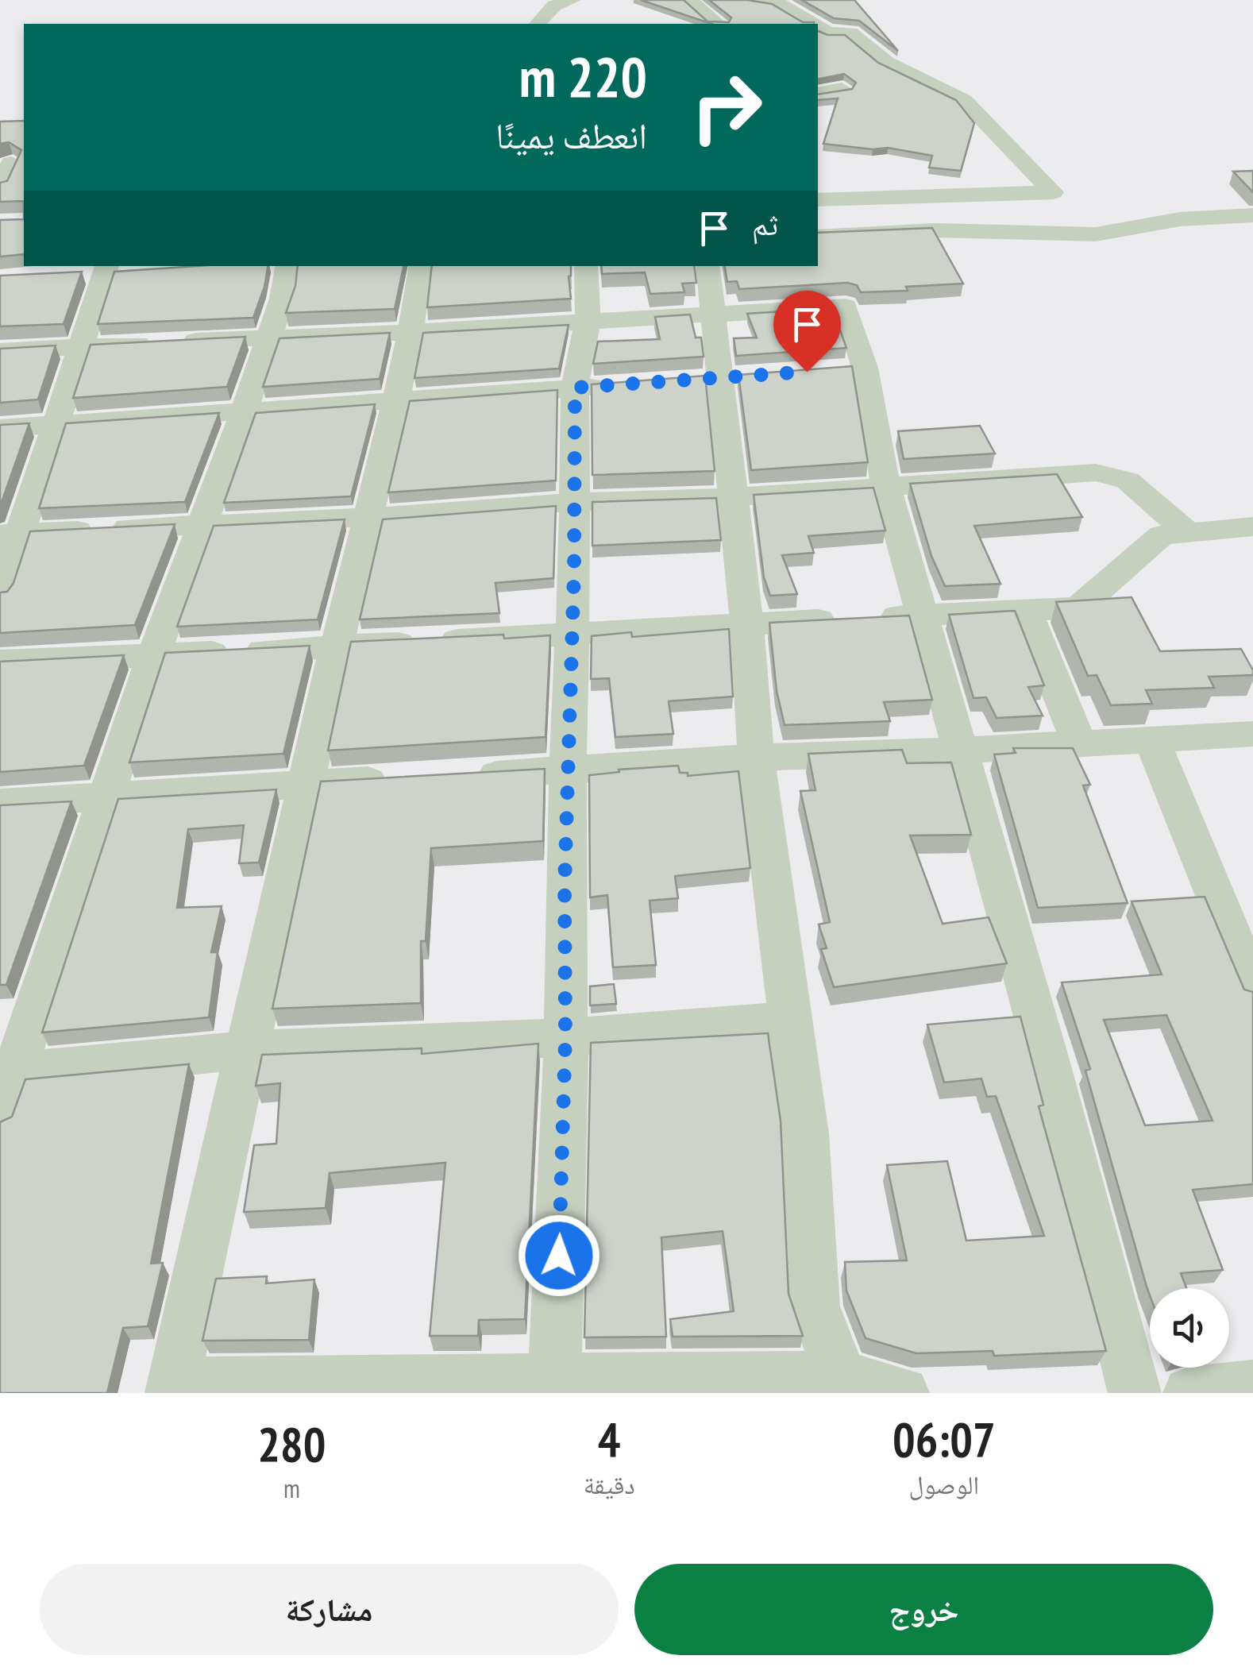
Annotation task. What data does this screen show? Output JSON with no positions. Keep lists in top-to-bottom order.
{
  "page": {
    "turn": ["220 m", "انعطف يمينًا"],
    "then": "ثم",
    "eta": [
      "06:07",
      "الوصول",
      "4",
      "دقيقة",
      "280",
      "m"
    ],
    "buttons": ["خروج", "مشاركة"]
  }
}
